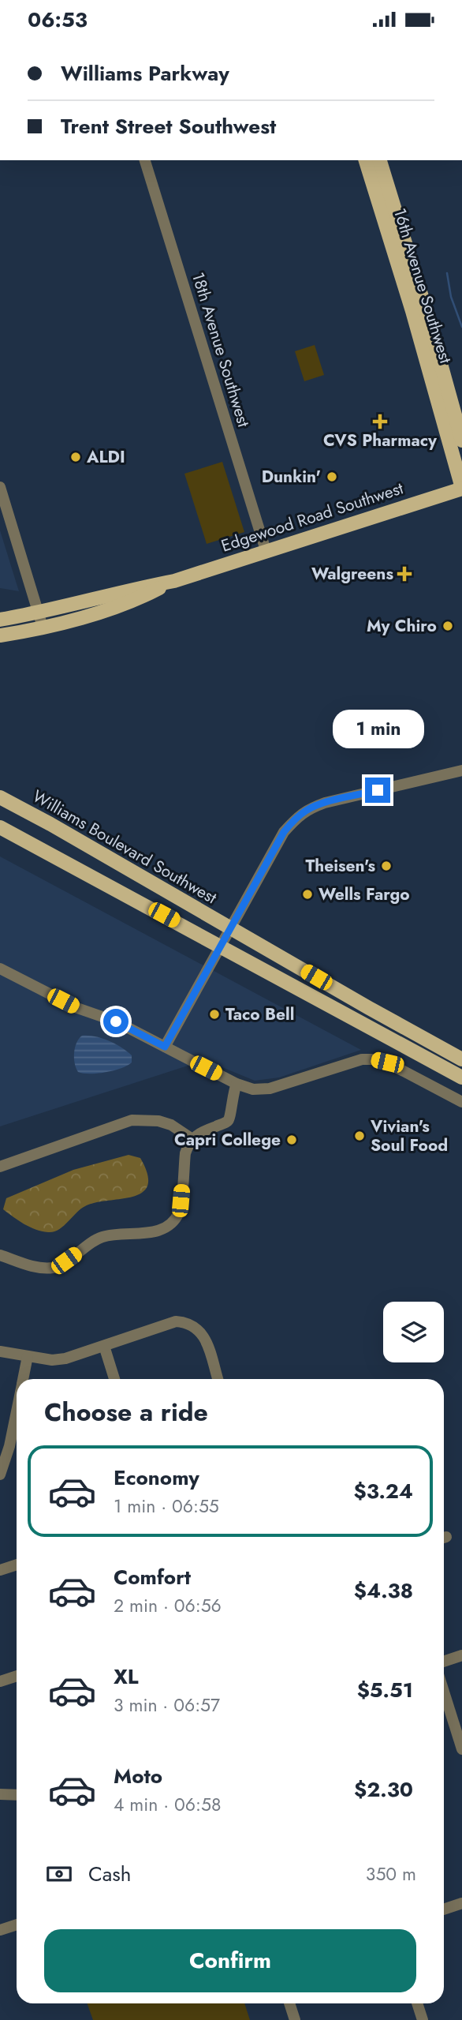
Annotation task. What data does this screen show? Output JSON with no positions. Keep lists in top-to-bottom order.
{
  "streets": {
    "main road": ["16th Avenue Southwest", "Edgewood Road Southwest", "Williams Boulevard Southwest"],
    "street": ["18th Avenue Southwest"]
  },
  "crossings": [
    ["16th Avenue Southwest", "Edgewood Road Southwest"],
    ["18th Avenue Southwest", "Edgewood Road Southwest"]
  ],
  "places": {
    "health": ["CVS Pharmacy", "Walgreens"],
    "other": [
      "ALDI",
      "Dunkin'",
      "My Chiro",
      "Theisen's",
      "Wells Fargo",
      "Taco Bell",
      "Vivian's Soul Food",
      "Capri College"
    ]
  },
  "page": {
    "status": "06:53",
    "banner": ["Williams Parkway", "Trent Street Southwest"],
    "bubble": "1 min",
    "heading": "Choose a ride",
    "list": [
      {
        "name": "Economy",
        "note": "1 min · 06:55",
        "value": "$3.24"
      },
      {
        "name": "Comfort",
        "note": "2 min · 06:56",
        "value": "$4.38"
      },
      {
        "name": "XL",
        "note": "3 min · 06:57",
        "value": "$5.51"
      },
      {
        "name": "Moto",
        "note": "4 min · 06:58",
        "value": "$2.30"
      }
    ],
    "pay": ["Cash", "350 m"],
    "buttons": "Confirm"
  }
}
